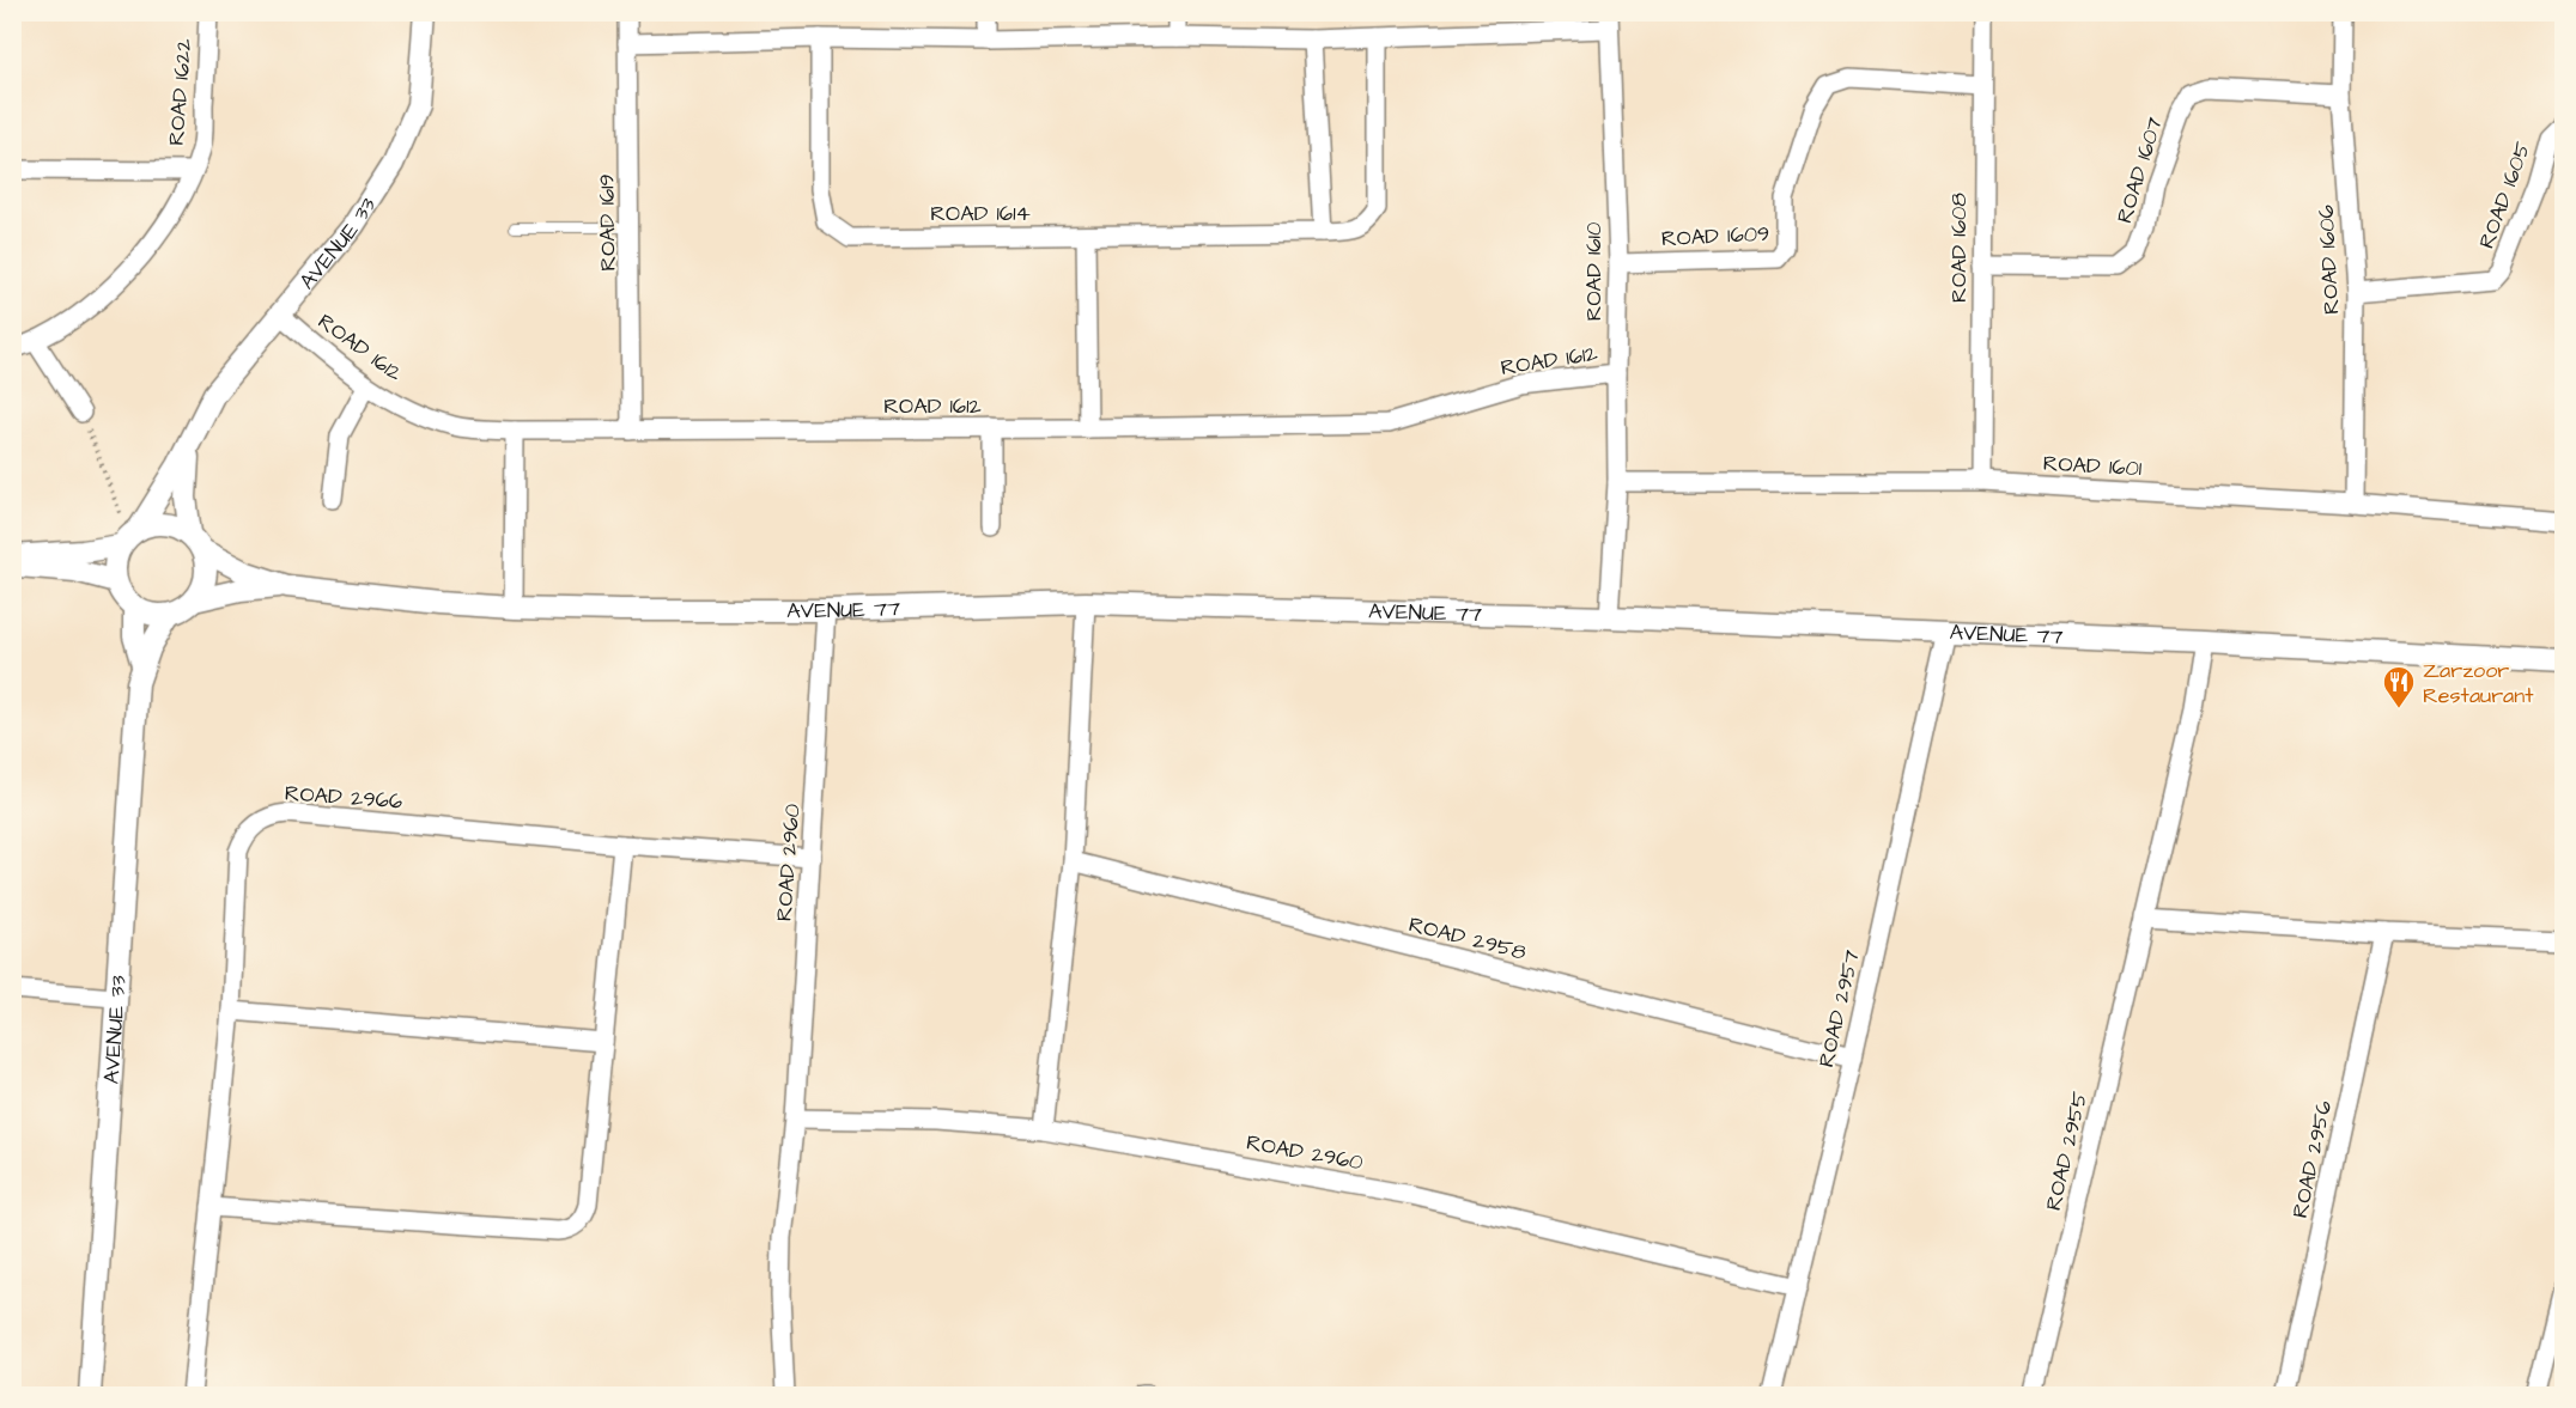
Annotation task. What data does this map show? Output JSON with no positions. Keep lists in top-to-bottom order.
{
  "streets": {
    "street": [
      "ROAD 1622",
      "ROAD 1607",
      "ROAD 1605",
      "ROAD 1614",
      "ROAD 1619",
      "ROAD 1609",
      "AVENUE 33",
      "ROAD 1608",
      "ROAD 1606",
      "ROAD 1610",
      "ROAD 1612",
      "ROAD 1601",
      "AVENUE 77",
      "ROAD 2966",
      "ROAD 2960",
      "ROAD 2958",
      "ROAD 2957",
      "ROAD 2955",
      "ROAD 2956"
    ]
  },
  "crossings": [
    ["ROAD 1607", "ROAD 1608"],
    ["ROAD 1607", "ROAD 1606"],
    ["ROAD 1605", "ROAD 1606"],
    ["ROAD 1619", "ROAD 1612"],
    ["ROAD 1609", "ROAD 1608"],
    ["ROAD 1609", "ROAD 1610"],
    ["AVENUE 33", "ROAD 1612"],
    ["AVENUE 33", "AVENUE 77"],
    ["ROAD 1608", "ROAD 1601"],
    ["ROAD 1606", "ROAD 1601"],
    ["ROAD 1610", "ROAD 1612"],
    ["ROAD 1610", "ROAD 1601"],
    ["ROAD 1610", "AVENUE 77"],
    ["AVENUE 77", "ROAD 2960"],
    ["AVENUE 77", "ROAD 2957"],
    ["AVENUE 77", "ROAD 2955"],
    ["ROAD 2966", "ROAD 2960"],
    ["ROAD 2960", "ROAD 2957"],
    ["ROAD 2958", "ROAD 2957"]
  ],
  "places": {
    "restaurant": ["Zarzoor Restaurant"]
  }
}
